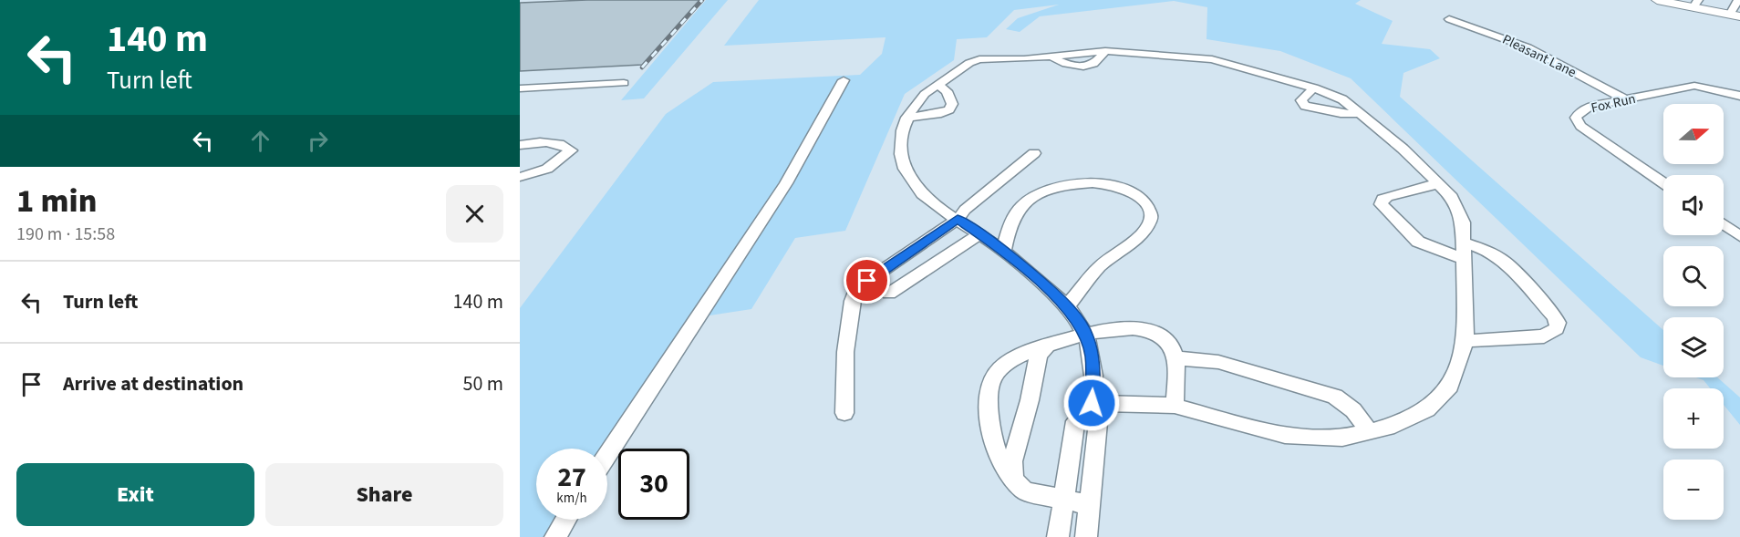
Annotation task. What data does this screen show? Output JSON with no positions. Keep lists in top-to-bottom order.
{
  "streets": {
    "street": ["Pleasant Lane", "Fox Run"]
  },
  "crossings": [
    ["Pleasant Lane", "Fox Run"]
  ],
  "north": "right",
  "page": {
    "turn": ["140 m", "Turn left"],
    "map_buttons": ["+", "−"],
    "heading": ["1 min", "190 m · 15:58"],
    "list": [
      {
        "name": "Turn left",
        "value": "140 m"
      },
      {
        "name": "Arrive at destination",
        "value": "50 m"
      }
    ],
    "speed": "27 km/h",
    "limit": "30",
    "buttons": ["Exit", "Share"]
  }
}
